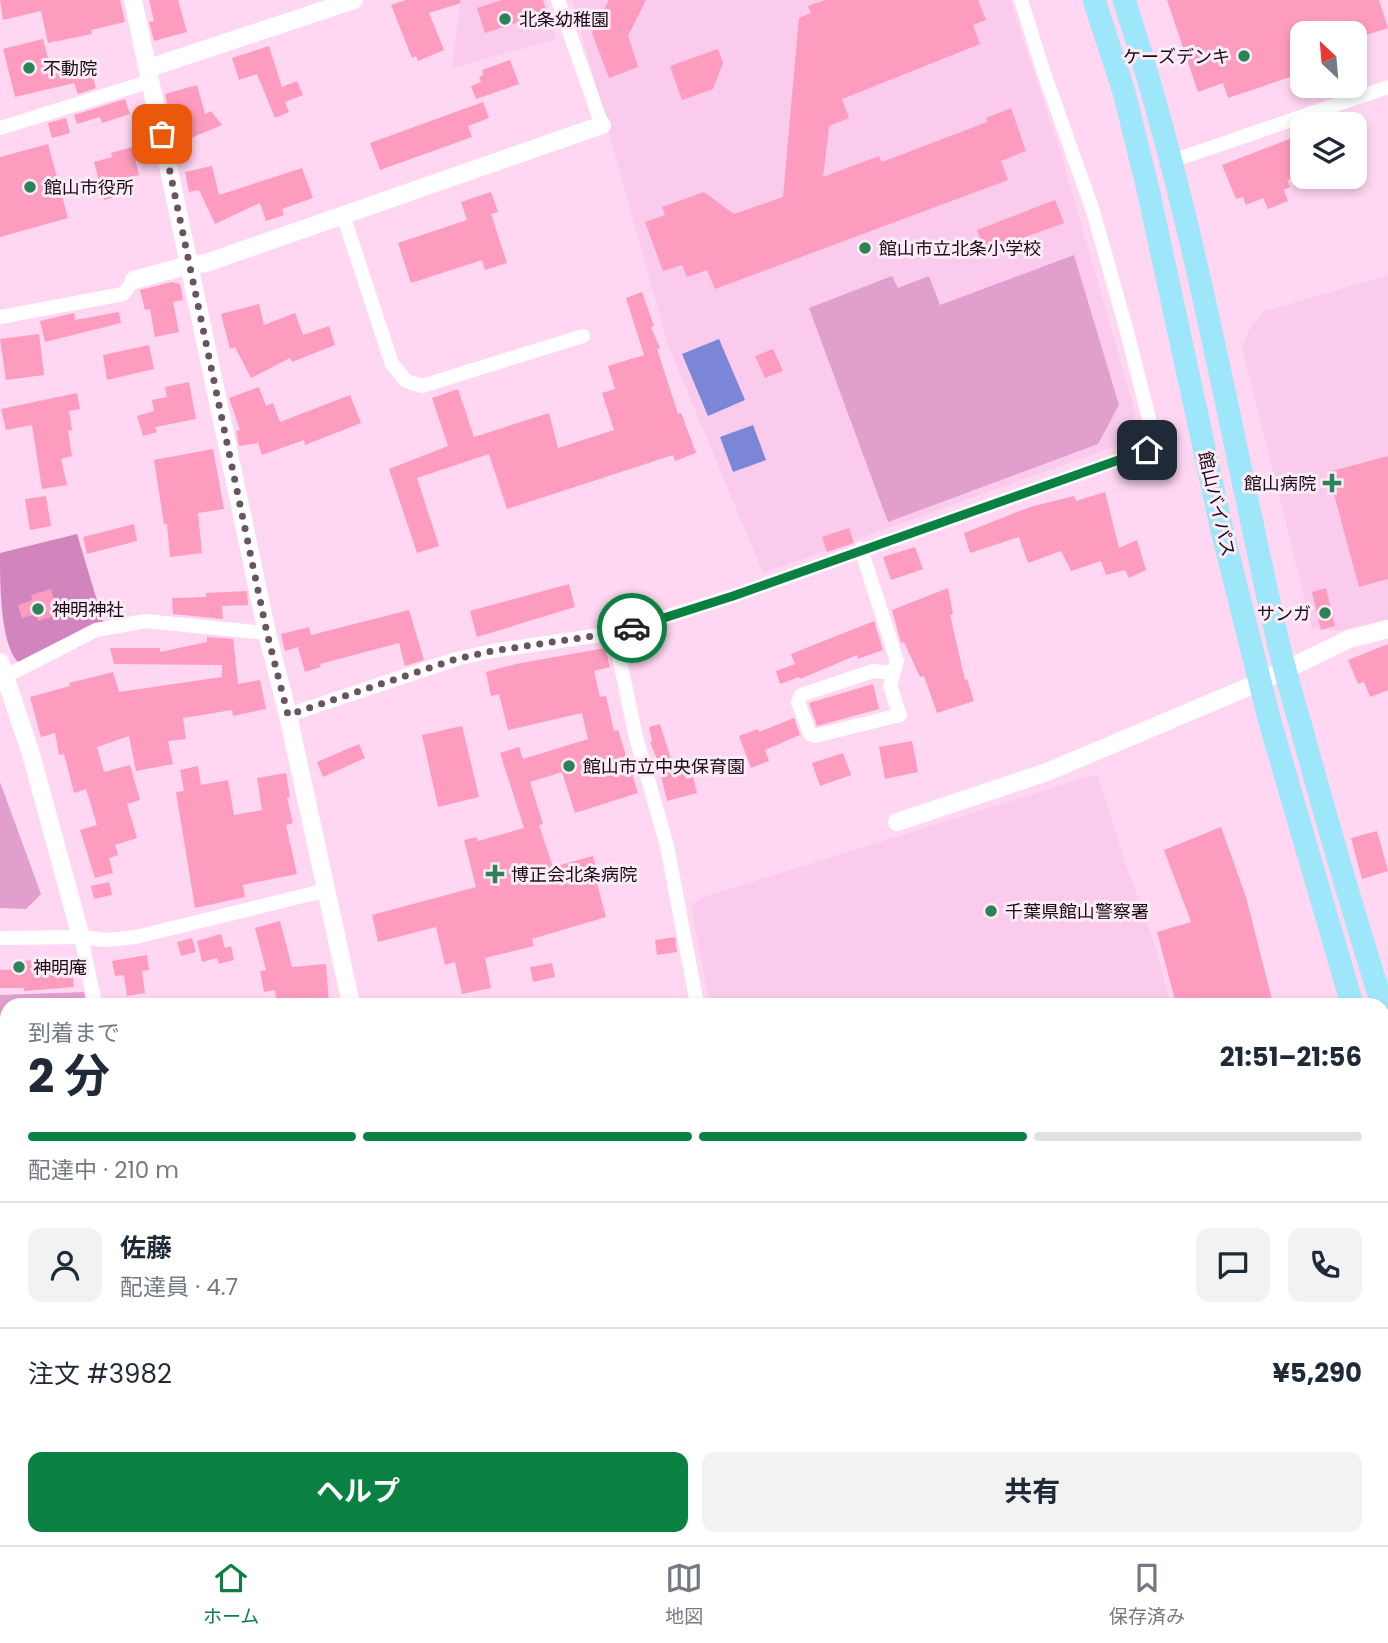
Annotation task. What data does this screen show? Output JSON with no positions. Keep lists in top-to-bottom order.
{
  "streets": {
    "highway": ["館山バイパス"]
  },
  "places": {
    "other": [
      "北条幼稚園",
      "ケーズデンキ",
      "不動院",
      "館山市役所",
      "館山市立北条小学校",
      "神明神社",
      "サンガ",
      "館山市立中央保育園",
      "千葉県館山警察署",
      "神明庵"
    ],
    "health": ["館山病院", "博正会北条病院"]
  },
  "north": "top left",
  "page": {
    "heading": ["2 分", "到着まで", "21:51–21:56"],
    "panel": [
      "佐藤",
      "配達員 · 4.7",
      "注文 #3982",
      "¥5,290"
    ],
    "bar": "配達中 · 210 m",
    "buttons": ["ヘルプ", "共有"],
    "tabs": ["ホーム", "地図", "保存済み"]
  }
}
